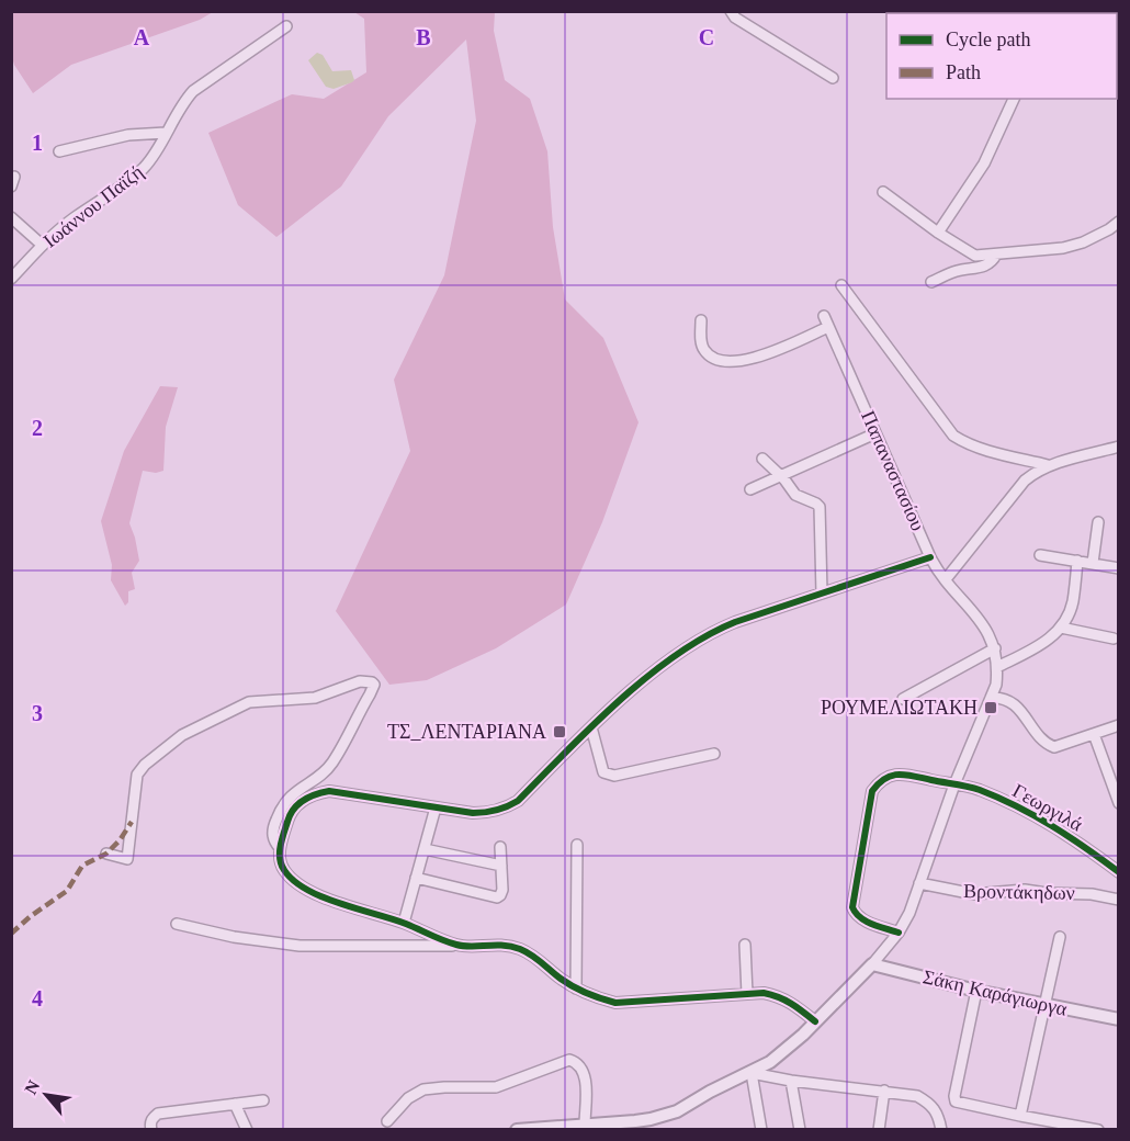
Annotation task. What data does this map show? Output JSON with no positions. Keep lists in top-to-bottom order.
{
  "streets": {
    "street": [
      "Ιωάννου Παϊζή",
      "Παπαναστασίου",
      "Γεωργιλά",
      "Βροντάκηδων",
      "Σάκη Καράγιωργα"
    ]
  },
  "crossings": [
    ["Παπαναστασίου", "Γεωργιλά"],
    ["Παπαναστασίου", "Βροντάκηδων"],
    ["Παπαναστασίου", "Σάκη Καράγιωργα"]
  ],
  "places": {
    "transit": ["ΡΟΥΜΕΛΙΩΤΑΚΗ", "ΤΣ_ΛΕΝΤΑΡΙΑΝΑ"]
  },
  "legend": ["Cycle path", "Path"],
  "north": "top left",
  "grid": {
    "columns": ["A", "B", "C"],
    "rows": [
      "1",
      "2",
      "3",
      "4"
    ]
  }
}
